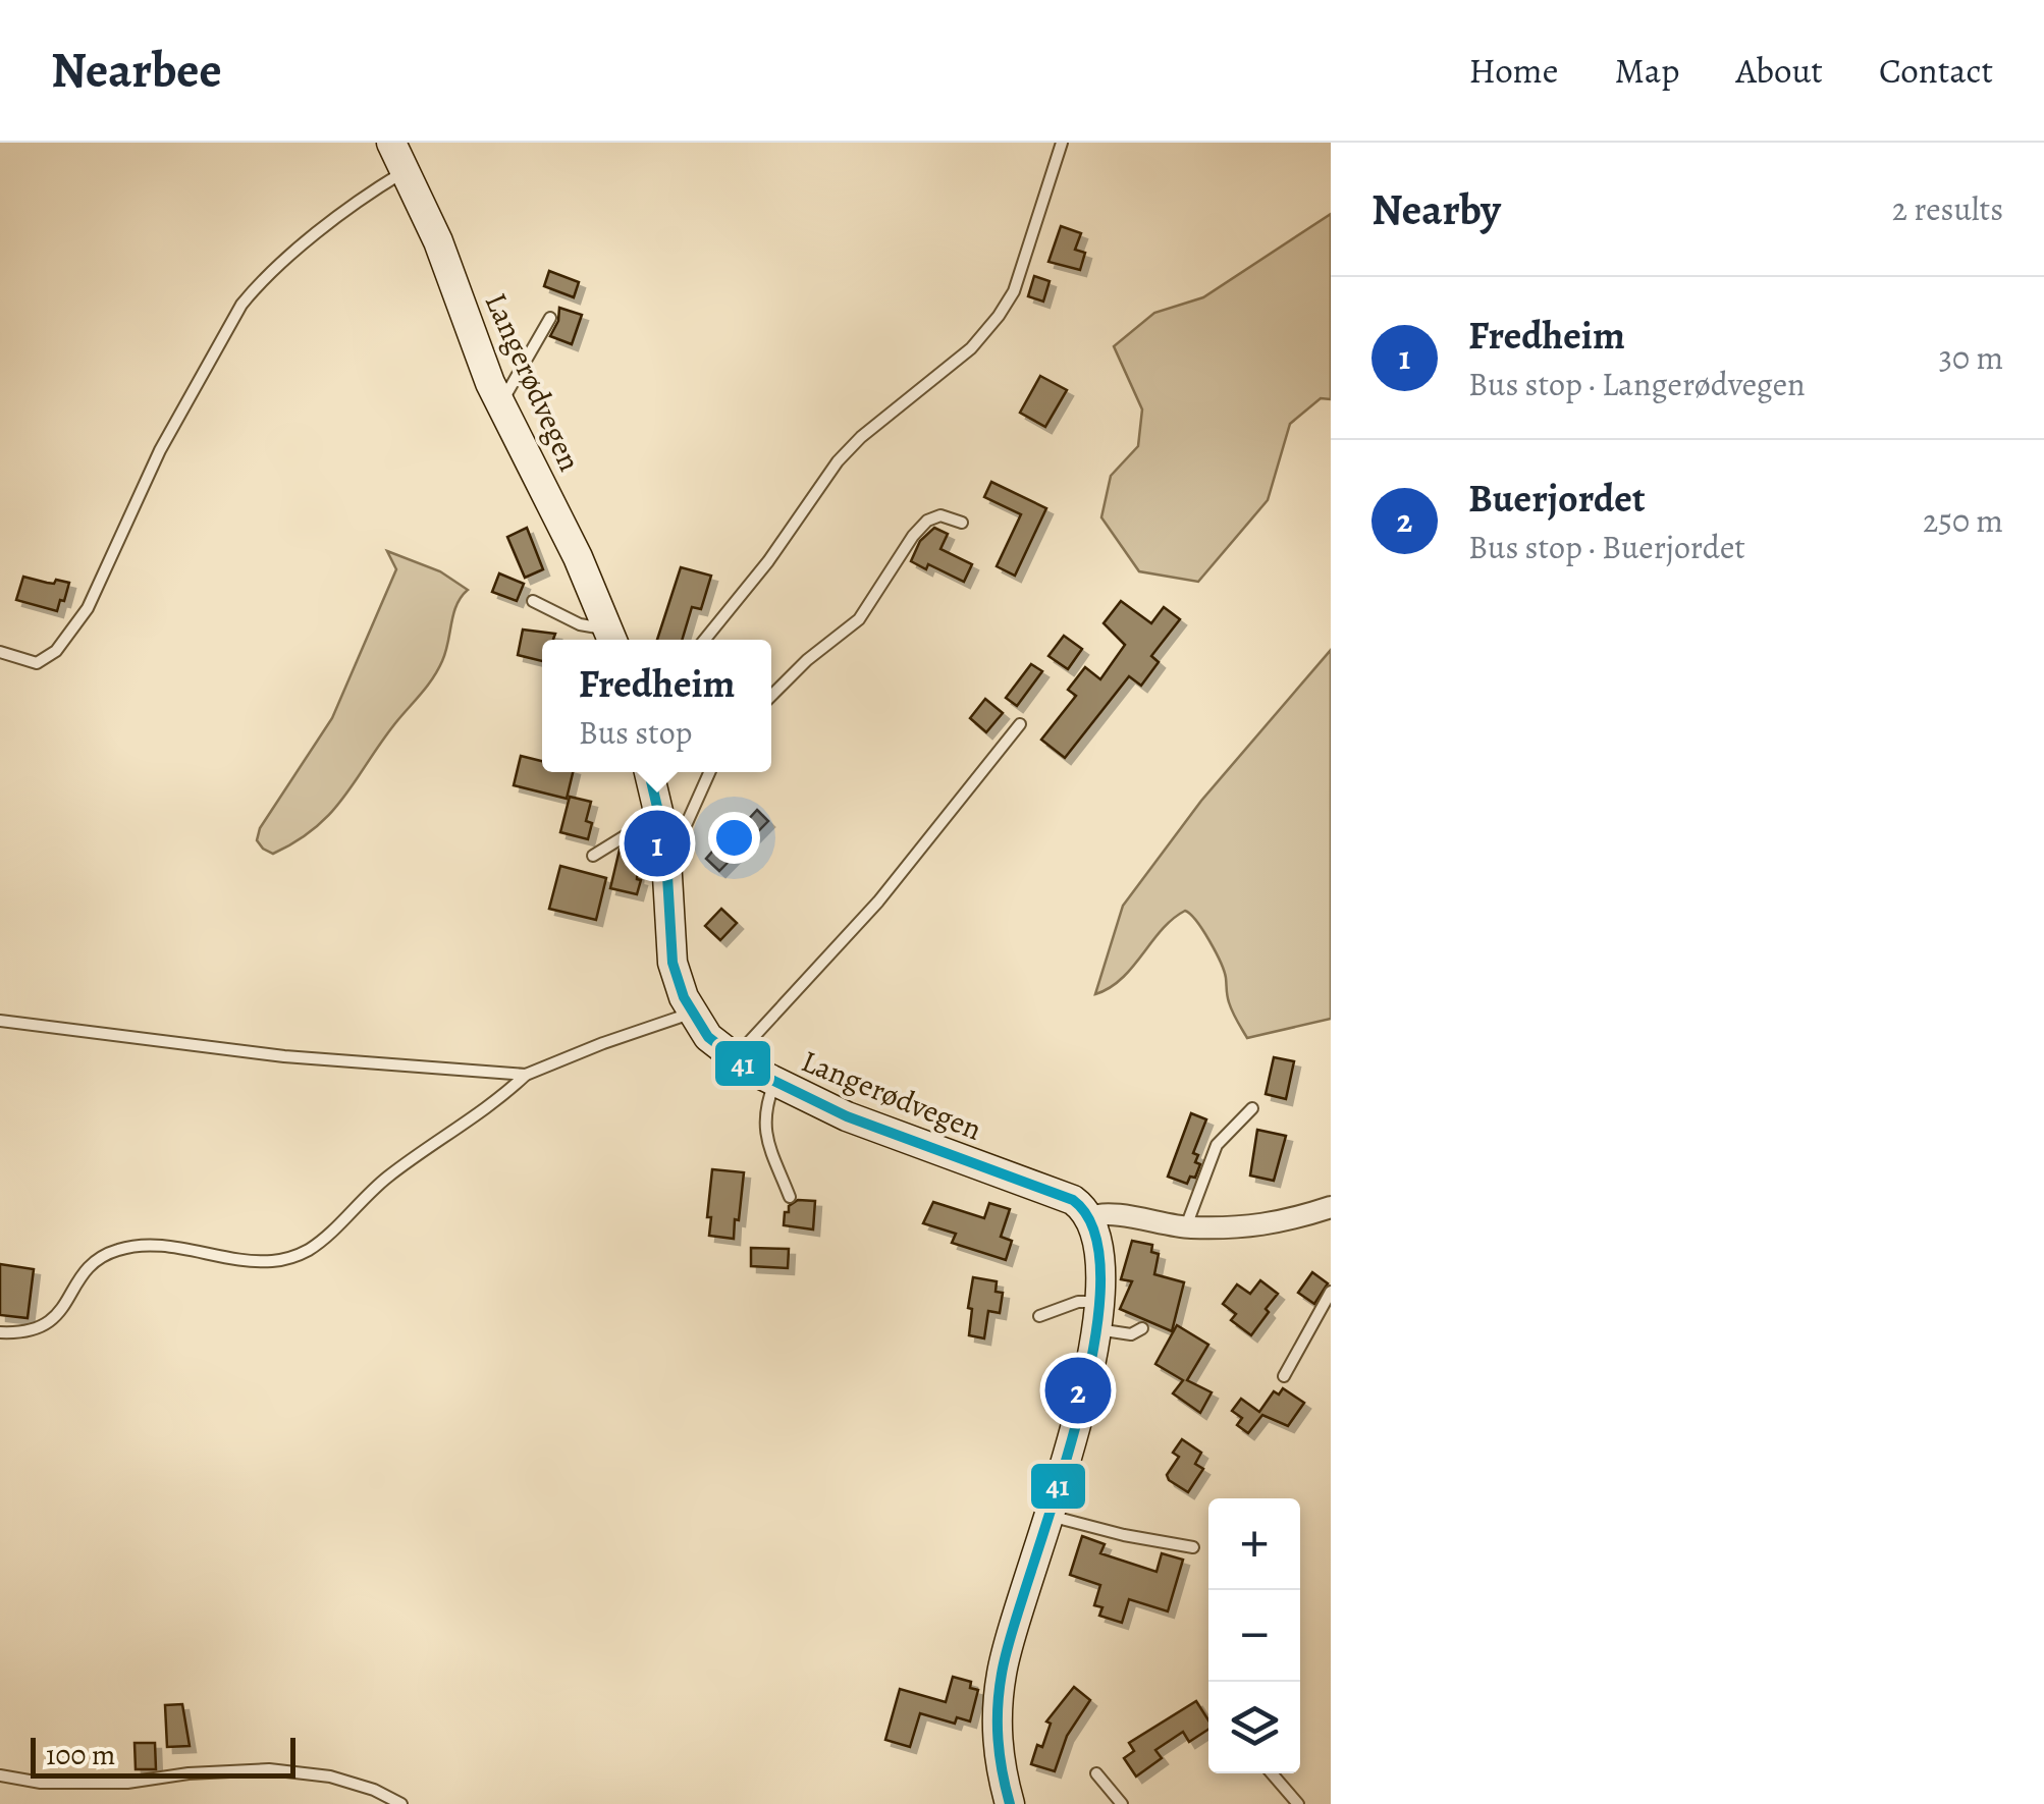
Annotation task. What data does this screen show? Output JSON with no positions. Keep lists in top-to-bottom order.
{
  "streets": {
    "main road": ["Langerødvegen"]
  },
  "lines": ["transit line 41"],
  "scale_bar": "100 m",
  "page": {
    "header": "Nearbee",
    "nav": [
      "Home",
      "Map",
      "About",
      "Contact"
    ],
    "heading": ["Nearby", "2 results"],
    "list": [
      {
        "mark": "1",
        "name": "Fredheim",
        "note": "Bus stop · Langerødvegen",
        "value": "30 m"
      },
      {
        "mark": "2",
        "name": "Buerjordet",
        "note": "Bus stop · Buerjordet",
        "value": "250 m"
      }
    ],
    "popup": ["Fredheim", "Bus stop"],
    "pins": ["1", "2"],
    "map_buttons": ["+", "−"],
    "scale": "100 m"
  }
}
